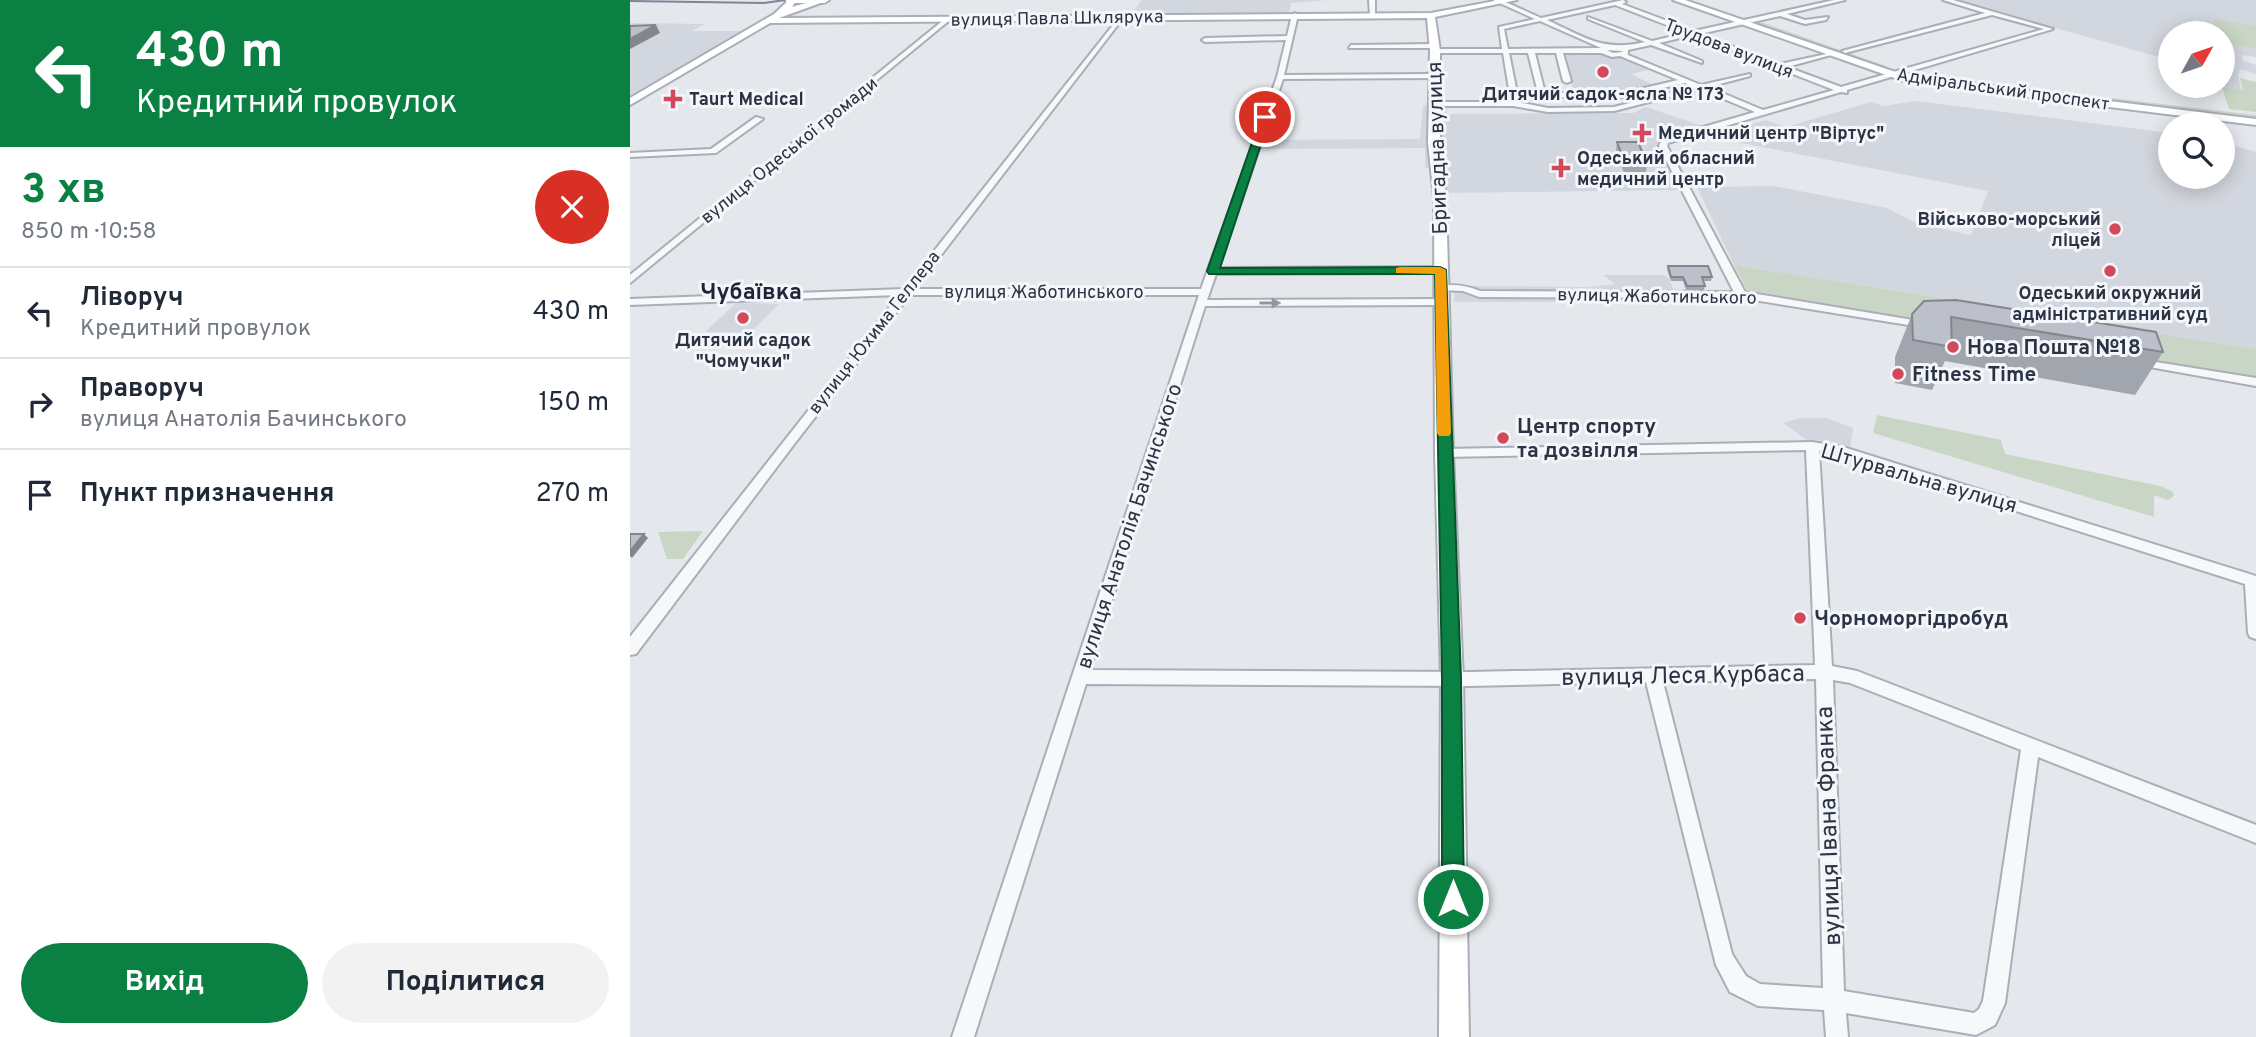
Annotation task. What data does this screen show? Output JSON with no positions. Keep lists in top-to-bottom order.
{
  "streets": {
    "street": [
      "вулиця Павла Шклярука",
      "Трудова вулиця",
      "Адміральський проспект",
      "Бригадна вулиця",
      "вулиця Одеської громади",
      "вулиця Жаботинського",
      "вулиця Юхима Геллера",
      "Штурвальна вулиця",
      "вулиця Анатолія Бачинського",
      "вулиця Леся Курбаса",
      "вулиця Івана Франка"
    ]
  },
  "crossings": [
    ["вулиця Павла Шклярука", "Бригадна вулиця"],
    ["вулиця Павла Шклярука", "вулиця Одеської громади"],
    ["вулиця Павла Шклярука", "вулиця Юхима Геллера"],
    ["вулиця Павла Шклярука", "вулиця Анатолія Бачинського"],
    ["Бригадна вулиця", "вулиця Жаботинського"],
    ["Бригадна вулиця", "Штурвальна вулиця"],
    ["Бригадна вулиця", "вулиця Леся Курбаса"],
    ["вулиця Жаботинського", "вулиця Юхима Геллера"],
    ["вулиця Жаботинського", "вулиця Анатолія Бачинського"],
    ["Штурвальна вулиця", "вулиця Івана Франка"],
    ["вулиця Анатолія Бачинського", "вулиця Леся Курбаса"],
    ["вулиця Леся Курбаса", "вулиця Івана Франка"]
  ],
  "districts": ["Чубаївка"],
  "places": {
    "other": [
      "Дитячий садок-ясла № 173",
      "Військово-морський ліцей",
      "Одеський окружний адміністративний суд",
      "Дитячий садок \"Чомучки\"",
      "Нова Пошта №18",
      "Fitness Time",
      "Центр спорту та дозвілля",
      "Чорноморгідробуд"
    ],
    "health": ["Taurt Medical", "Медичний центр \"Віртус\"", "Одеський обласний медичний центр"]
  },
  "north": "top right",
  "page": {
    "turn": ["430 m", "Кредитний провулок"],
    "heading": ["3 хв", "850 m · 10:58"],
    "list": [
      {
        "name": "Ліворуч",
        "note": "Кредитний провулок",
        "value": "430 m"
      },
      {
        "name": "Праворуч",
        "note": "вулиця Анатолія Бачинського",
        "value": "150 m"
      },
      {
        "name": "Пункт призначення",
        "value": "270 m"
      }
    ],
    "buttons": ["Вихід", "Поділитися"]
  }
}
